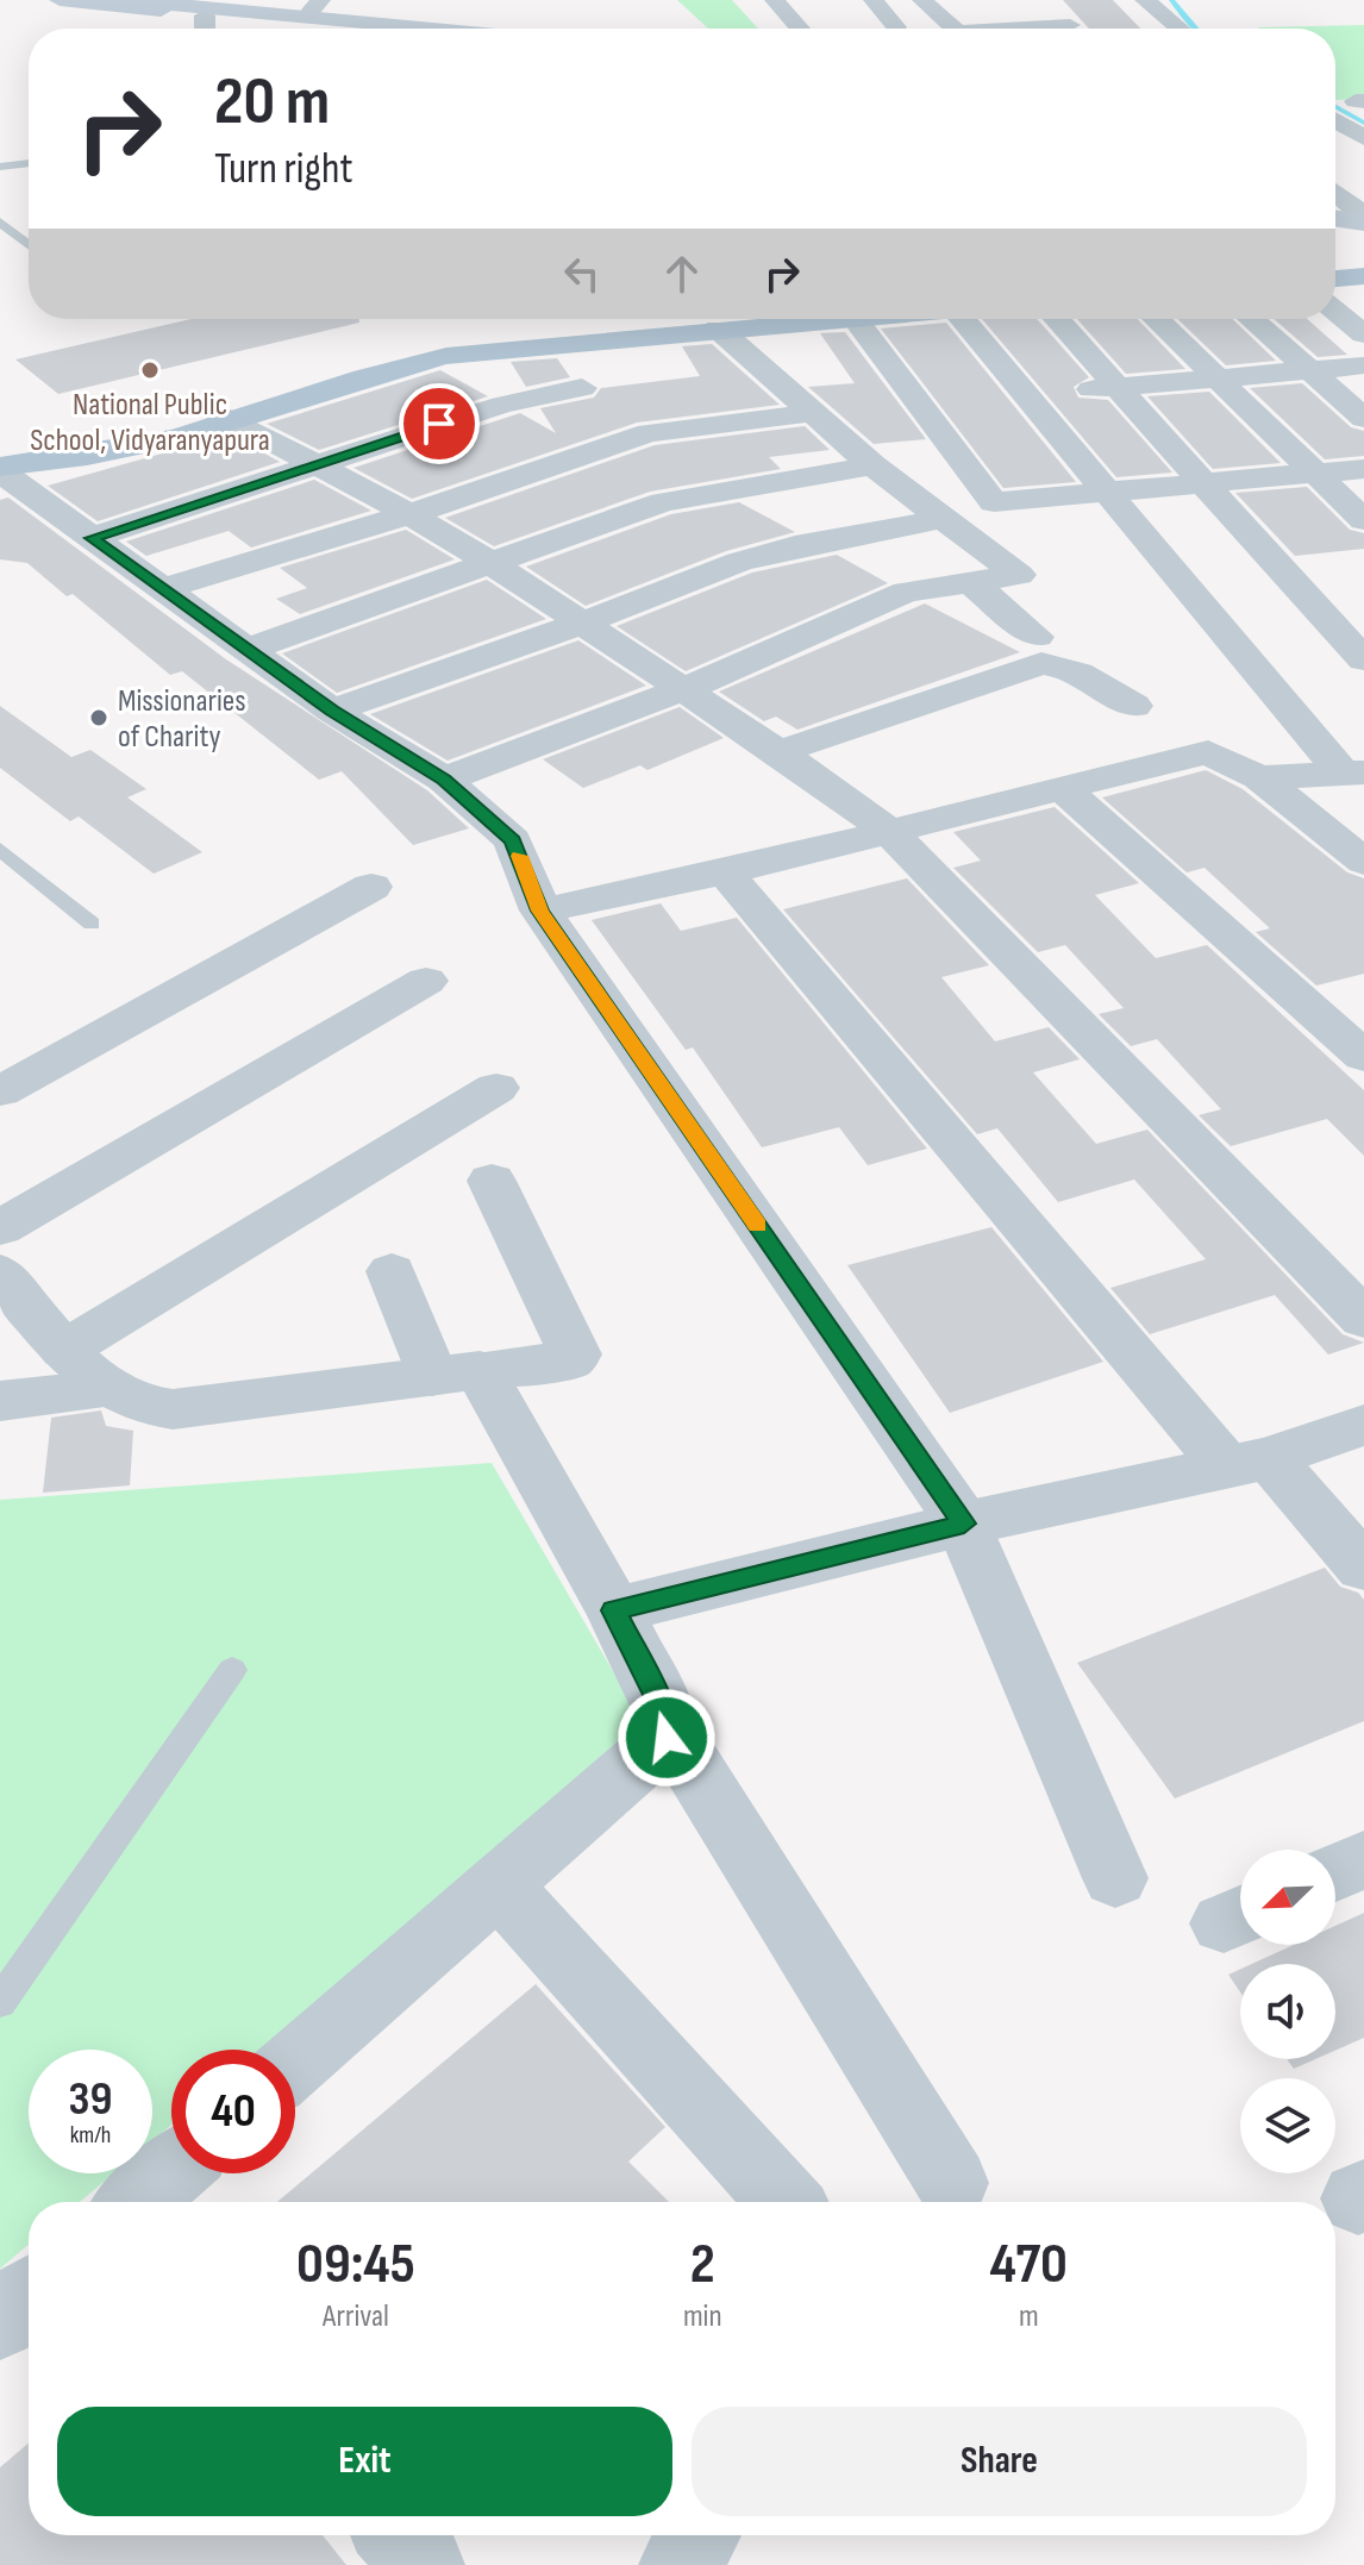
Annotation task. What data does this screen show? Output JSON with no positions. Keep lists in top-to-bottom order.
{
  "places": ["National Public School, Vidyaranyapura", "Missionaries of Charity"],
  "north": "bottom left",
  "page": {
    "turn": ["20 m", "Turn right"],
    "speed": "39 km/h",
    "limit": "40",
    "eta": [
      "09:45",
      "Arrival",
      "2",
      "min",
      "470",
      "m"
    ],
    "buttons": ["Exit", "Share"]
  }
}
